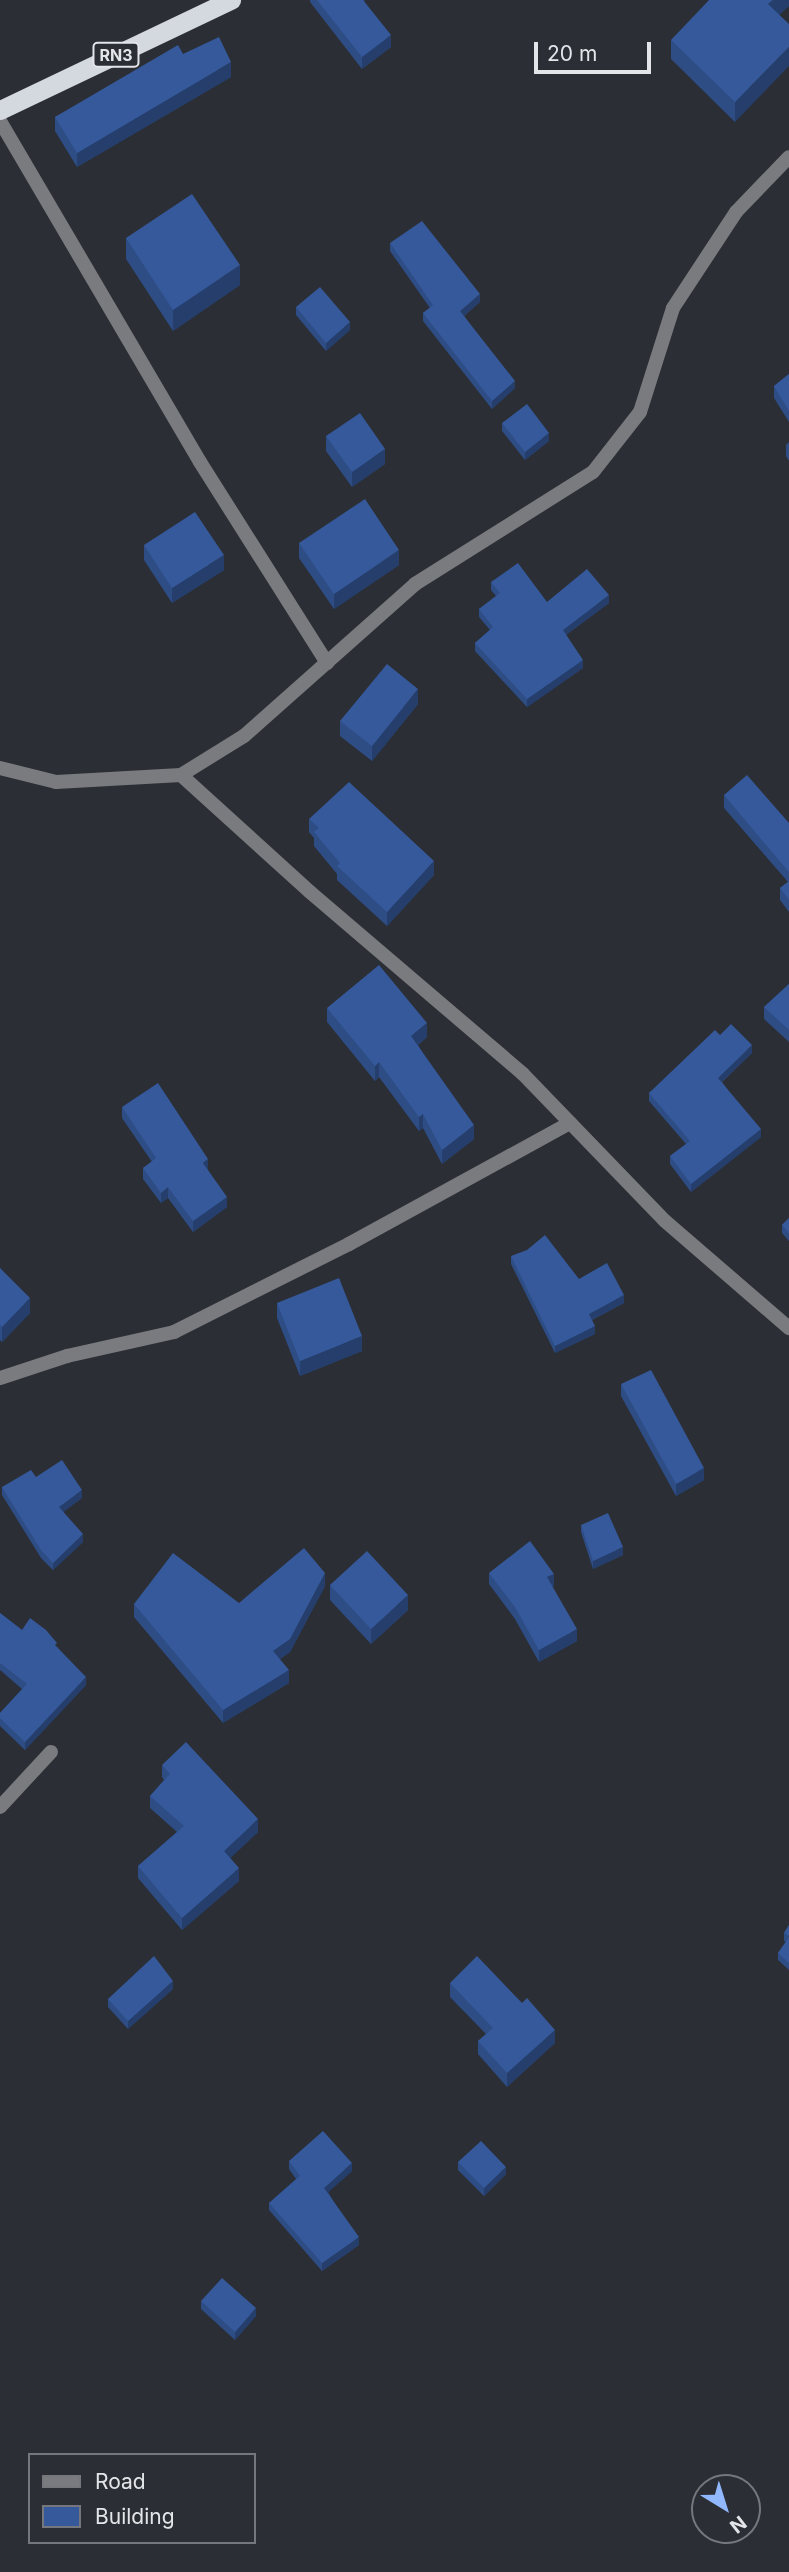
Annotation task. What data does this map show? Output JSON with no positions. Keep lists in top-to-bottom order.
{
  "streets": {
    "highway": ["RN3"]
  },
  "legend": ["Road", "Building"],
  "scale_bar": "20 m",
  "north": "bottom right"
}
